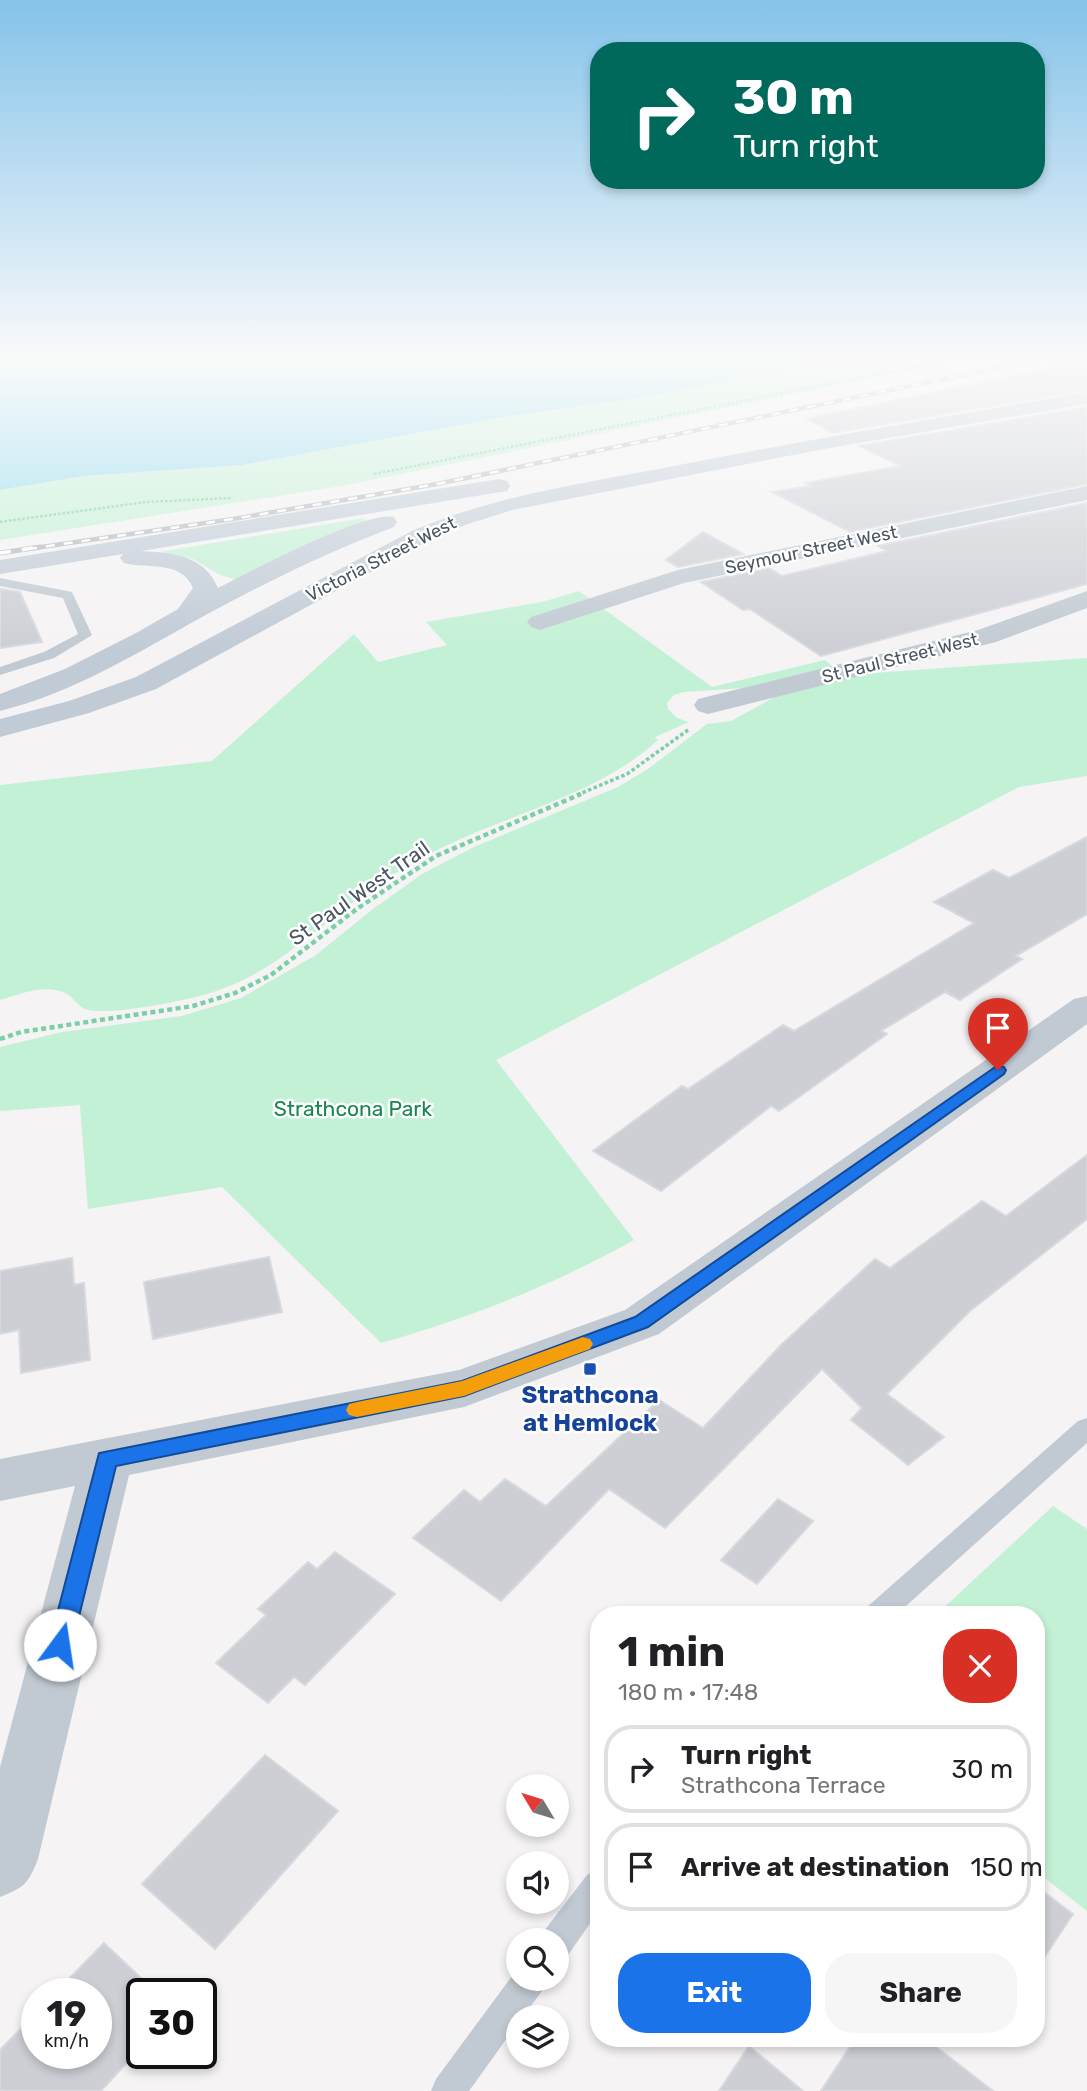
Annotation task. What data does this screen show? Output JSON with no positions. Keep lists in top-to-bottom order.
{
  "streets": {
    "main road": ["Victoria Street West"],
    "street": ["Seymour Street West", "St Paul Street West"],
    "path": ["St Paul West Trail"]
  },
  "crossings": [
    ["St Paul Street West", "St Paul West Trail"]
  ],
  "parks": ["Strathcona Park"],
  "places": {
    "transit": ["Strathcona at Hemlock"]
  },
  "north": "top left",
  "page": {
    "turn": ["30 m", "Turn right"],
    "heading": ["1 min", "180 m · 17:48"],
    "list": [
      {
        "name": "Turn right",
        "note": "Strathcona Terrace",
        "value": "30 m"
      },
      {
        "name": "Arrive at destination",
        "value": "150 m"
      }
    ],
    "buttons": ["Exit", "Share"],
    "speed": "19 km/h",
    "limit": "30"
  }
}
